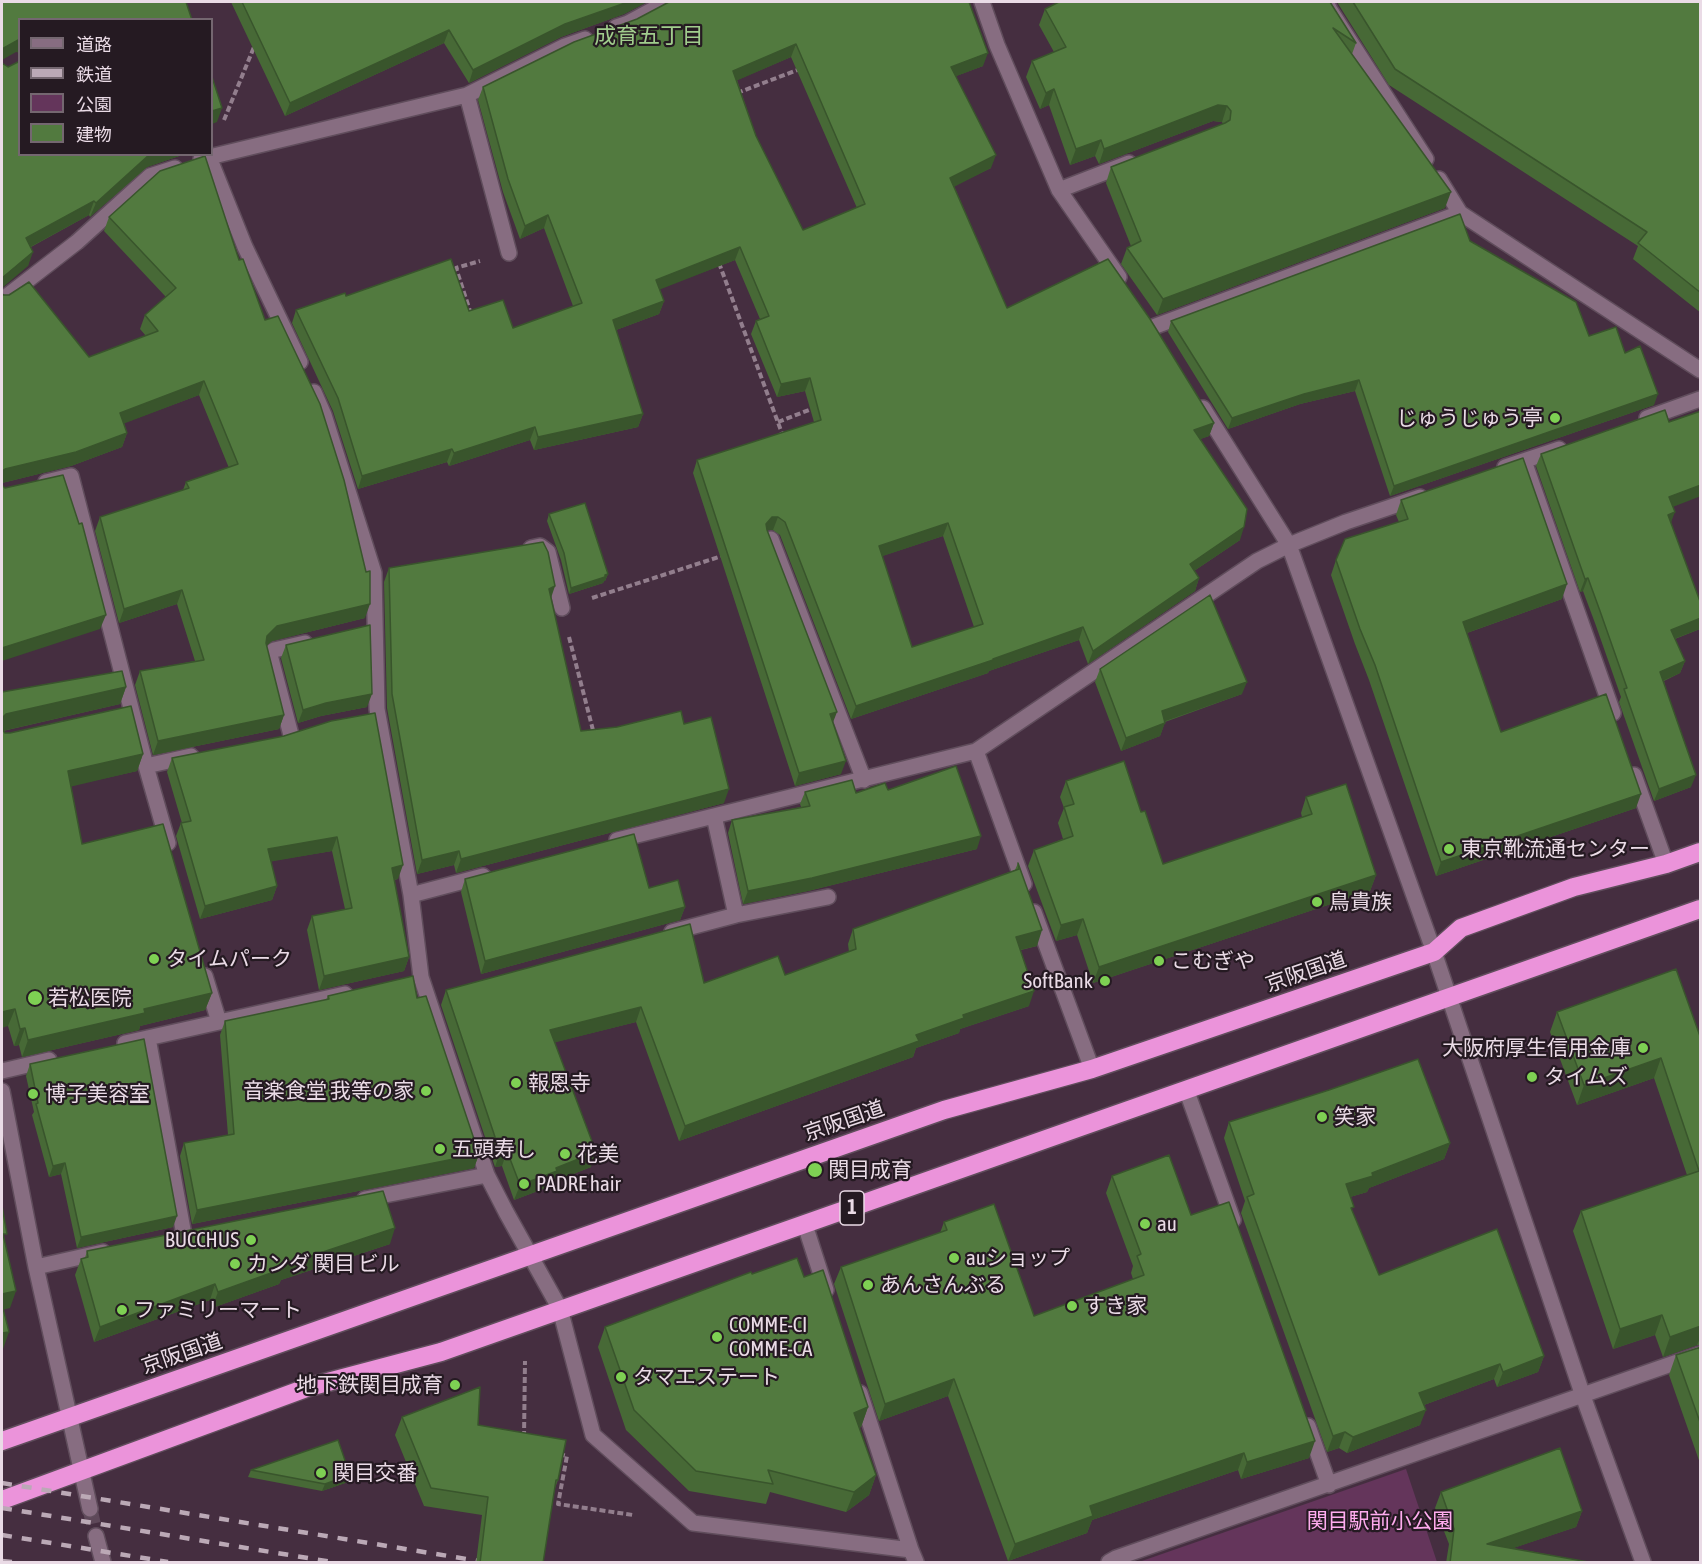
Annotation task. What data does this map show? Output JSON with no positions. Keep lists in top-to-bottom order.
{
  "streets": {
    "highway": ["京阪国道", "1"]
  },
  "districts": ["成育五丁目"],
  "parks": ["関目駅前小公園"],
  "places": [
    "じゅうじゅう亭",
    "東京靴流通センター",
    "鳥貴族",
    "タイムパーク",
    "こむぎや",
    "SoftBank",
    "若松医院",
    "大阪府厚生信用金庫",
    "タイムズ",
    "報恩寺",
    "音楽食堂 我等の家",
    "博子美容室",
    "笑家",
    "五頭寿し",
    "花美",
    "関目成育",
    "PADRE hair",
    "au",
    "BUCCHUS",
    "auショップ",
    "カンダ 関目 ビル",
    "あんさんぶる",
    "すき家",
    "ファミリーマート",
    "COMME-CI COMME-CA",
    "タマエステート",
    "地下鉄関目成育",
    "関目交番"
  ],
  "legend": [
    "道路",
    "鉄道",
    "公園",
    "建物"
  ]
}
